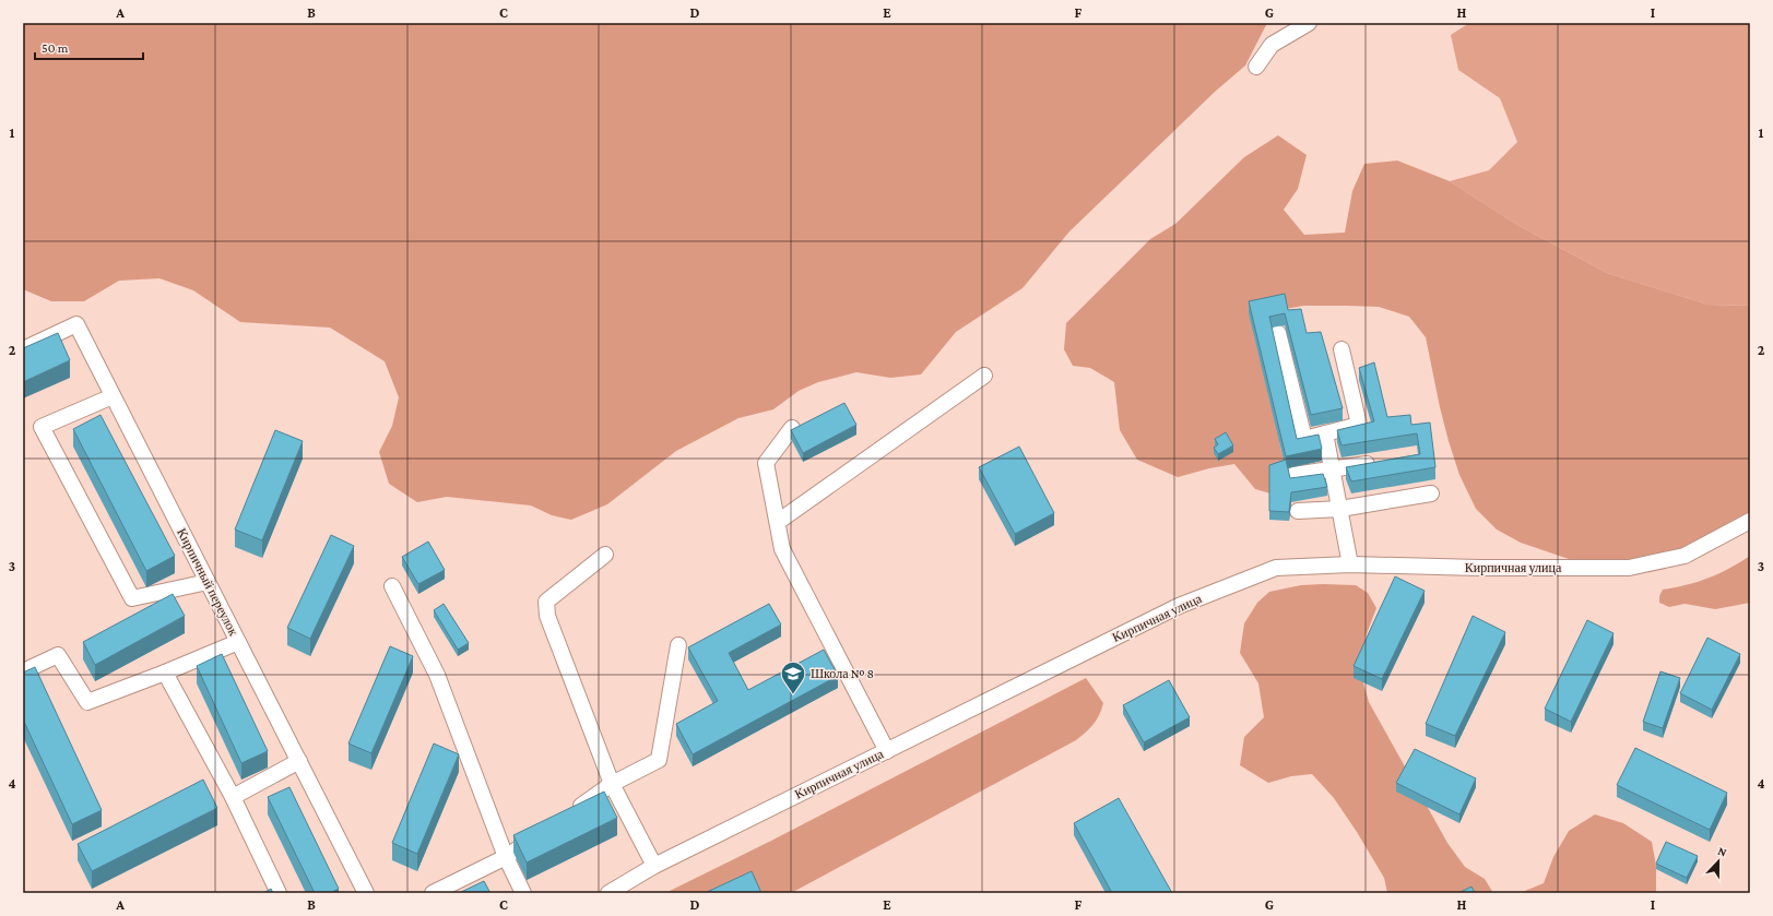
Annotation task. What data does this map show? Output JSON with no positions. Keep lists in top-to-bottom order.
{
  "streets": {
    "street": ["Кирпичная улица", "Кирпичный переулок"]
  },
  "places": {
    "school or university": ["Школа № 8"]
  },
  "scale_bar": "50 m",
  "north": "top",
  "grid": {
    "columns": [
      "A",
      "B",
      "C",
      "D",
      "E",
      "F",
      "G",
      "H",
      "I"
    ],
    "rows": [
      "1",
      "2",
      "3",
      "4"
    ]
  }
}
